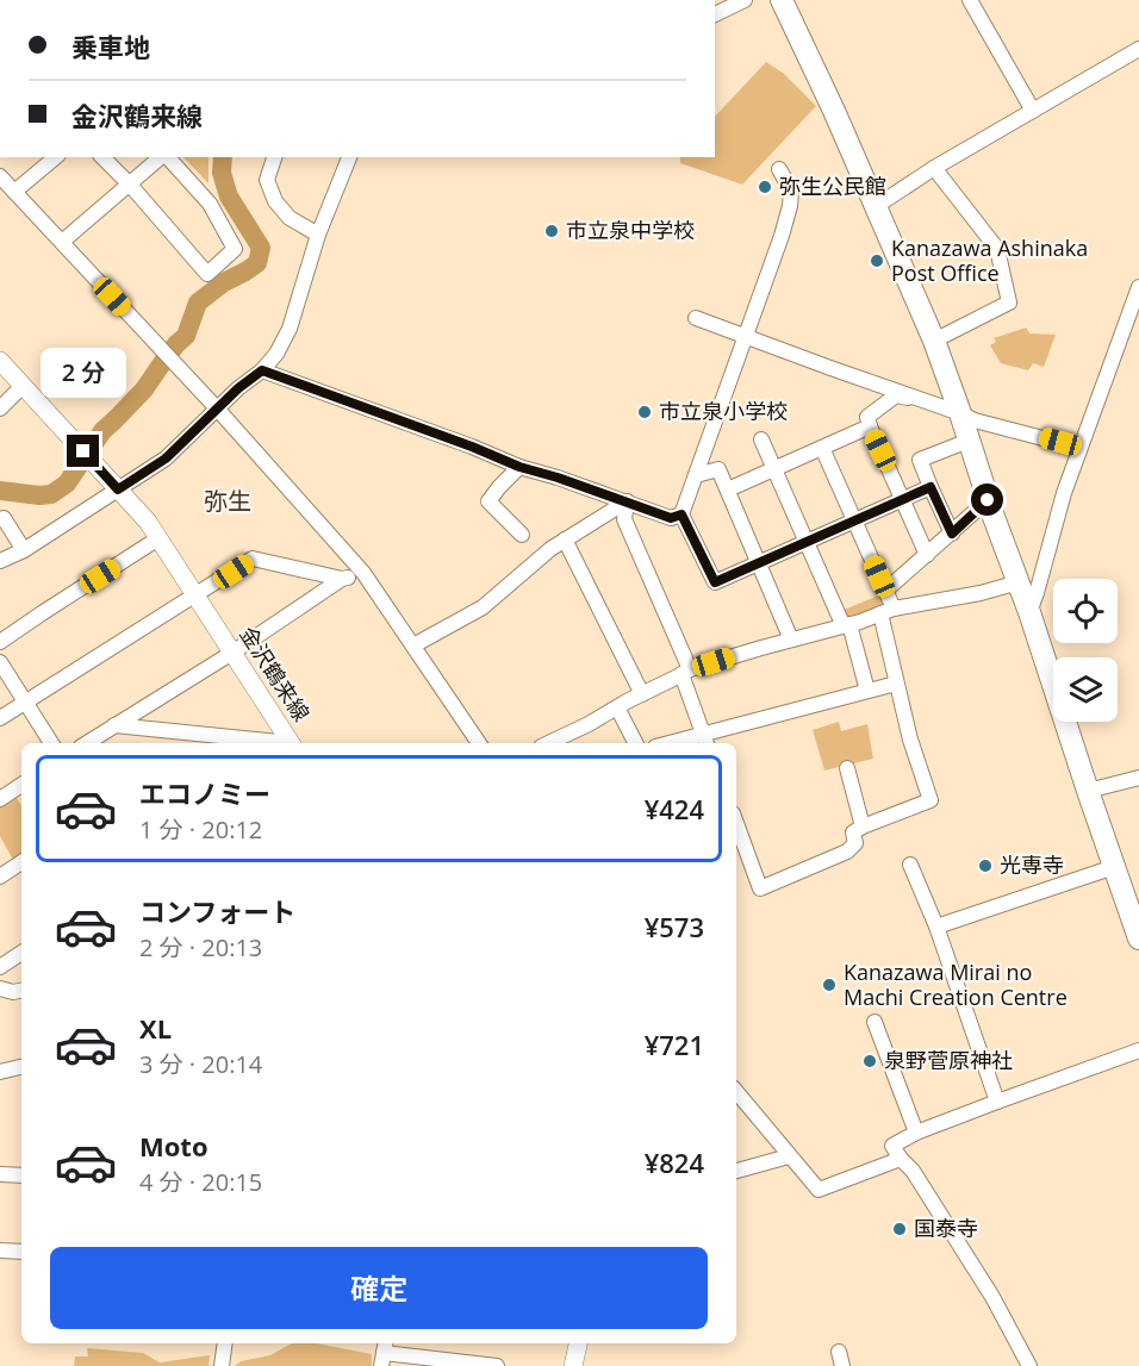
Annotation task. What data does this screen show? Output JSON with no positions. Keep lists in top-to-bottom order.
{
  "streets": {
    "main road": ["金沢鶴来線"]
  },
  "districts": ["弥生"],
  "places": [
    "弥生公民館",
    "市立泉中学校",
    "Kanazawa Ashinaka Post Office",
    "市立泉小学校",
    "光専寺",
    "Kanazawa Mirai no Machi Creation Centre",
    "泉野菅原神社",
    "国泰寺"
  ],
  "page": {
    "banner": ["乗車地", "金沢鶴来線"],
    "bubble": "2 分",
    "list": [
      {
        "name": "エコノミー",
        "note": "1 分 · 20:12",
        "value": "¥424"
      },
      {
        "name": "コンフォート",
        "note": "2 分 · 20:13",
        "value": "¥573"
      },
      {
        "name": "XL",
        "note": "3 分 · 20:14",
        "value": "¥721"
      },
      {
        "name": "Moto",
        "note": "4 分 · 20:15",
        "value": "¥824"
      }
    ],
    "buttons": "確定"
  }
}
